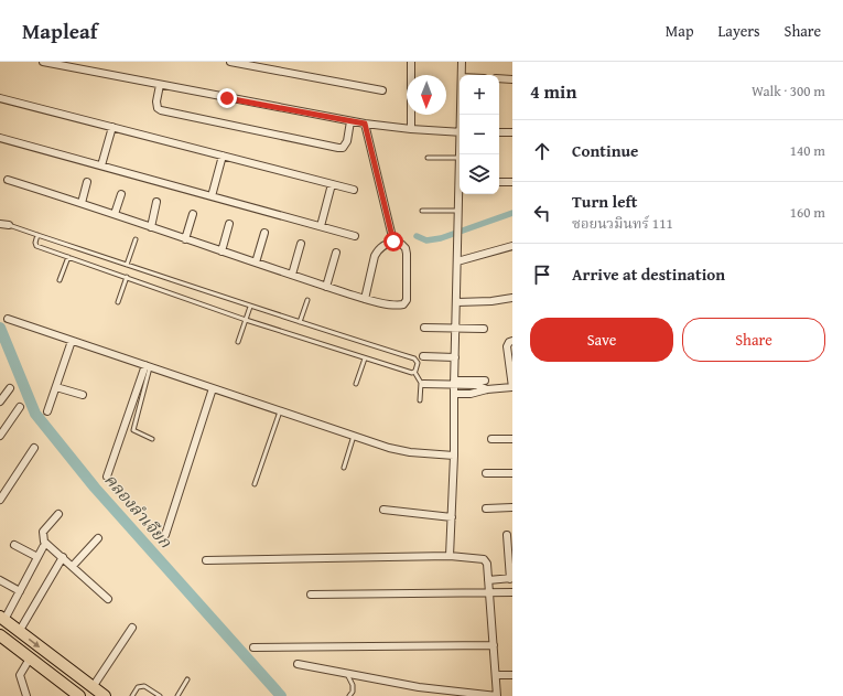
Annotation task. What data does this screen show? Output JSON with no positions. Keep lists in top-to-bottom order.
{
  "water": ["คลองลำเจียก"],
  "north": "bottom",
  "page": {
    "header": "Mapleaf",
    "nav": ["Map", "Layers", "Share"],
    "heading": ["4 min", "Walk · 300 m"],
    "map_buttons": ["+", "−"],
    "list": [
      ["Continue", "140 m"],
      ["Turn left", "ซอยนวมินทร์ 111", "160 m"],
      "Arrive at destination"
    ],
    "buttons": ["Save", "Share"]
  }
}
